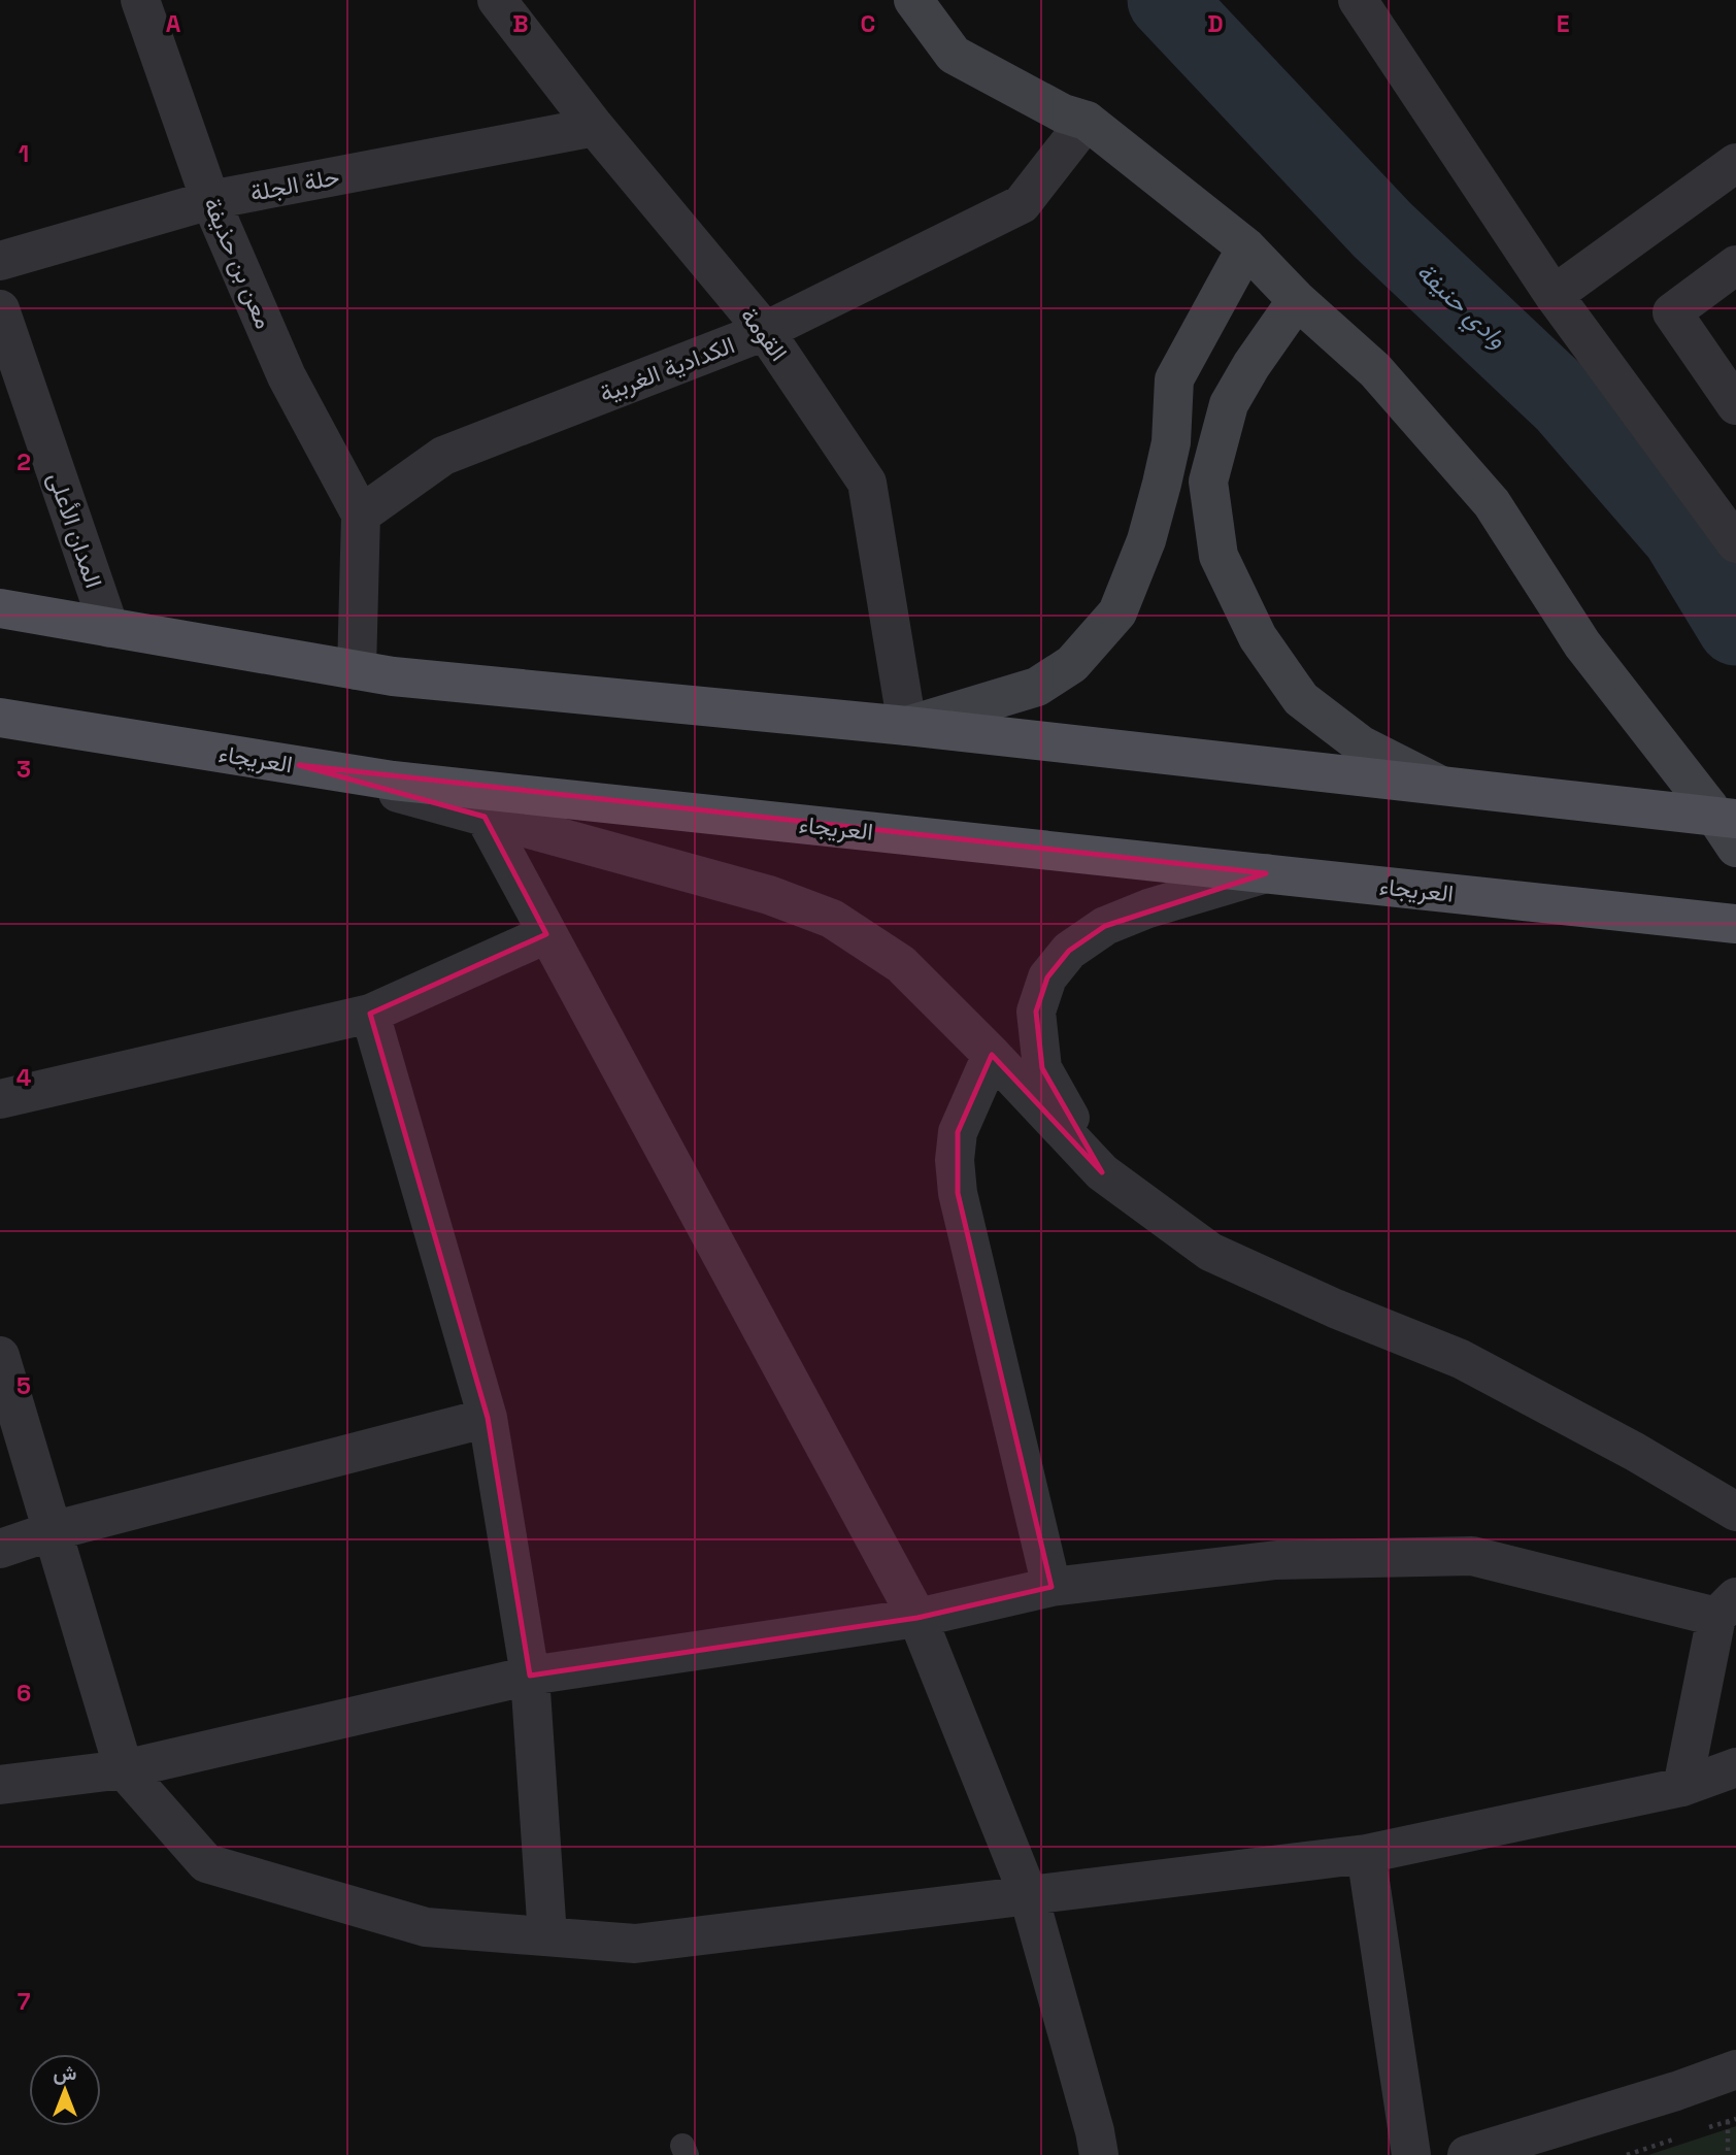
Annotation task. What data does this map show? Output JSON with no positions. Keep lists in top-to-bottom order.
{
  "streets": {
    "main road": ["العريجاء"],
    "street": [
      "حلة الجلة",
      "معن بن حذيفة",
      "القومة",
      "الكدادية الغربية",
      "المدان الأعلى"
    ]
  },
  "crossings": [
    ["حلة الجلة", "معن بن حذيفة"],
    ["حلة الجلة", "القومة"],
    ["معن بن حذيفة", "الكدادية الغربية"],
    ["القومة", "الكدادية الغربية"]
  ],
  "water": ["وادي حنيفة"],
  "north": "top",
  "grid": {
    "columns": [
      "A",
      "B",
      "C",
      "D",
      "E"
    ],
    "rows": [
      "1",
      "2",
      "3",
      "4",
      "5",
      "6",
      "7"
    ]
  }
}
